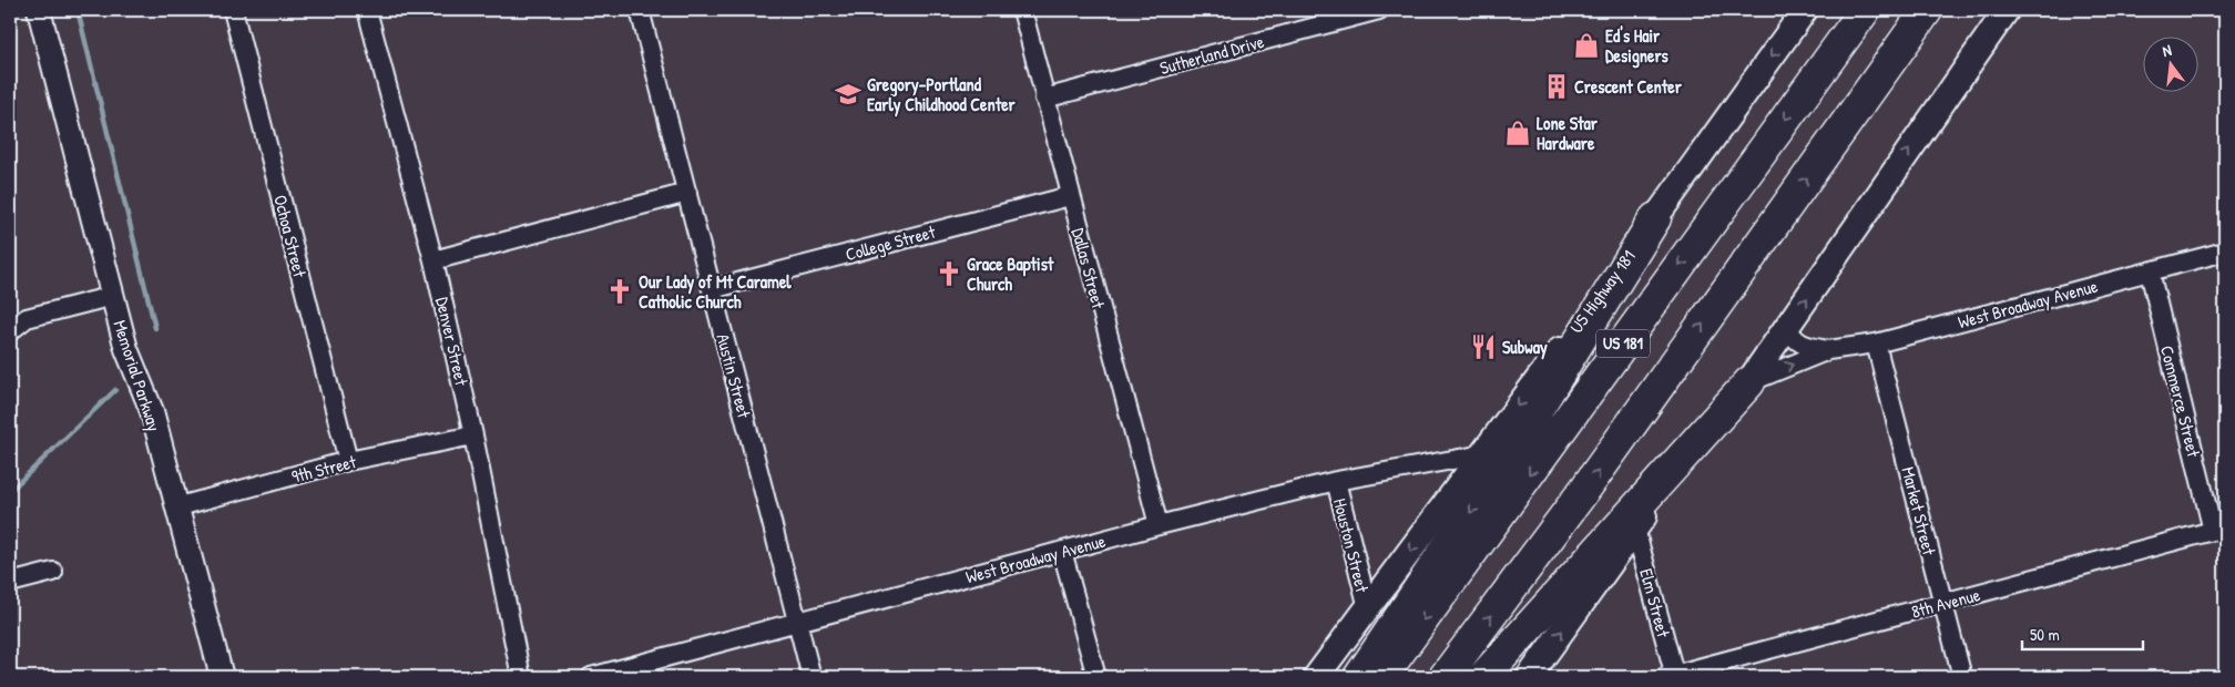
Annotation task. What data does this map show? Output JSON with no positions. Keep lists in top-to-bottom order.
{
  "streets": {
    "highway": ["US 181"],
    "main road": ["US Highway 181"],
    "street": [
      "Sutherland Drive",
      "Ochoa Street",
      "College Street",
      "Dallas Street",
      "West Broadway Avenue",
      "Denver Street",
      "Memorial Parkway",
      "Austin Street",
      "Commerce Street",
      "9th Street",
      "Market Street",
      "Houston Street",
      "Elm Street",
      "8th Avenue"
    ]
  },
  "crossings": [
    ["Sutherland Drive", "Dallas Street"],
    ["Ochoa Street", "9th Street"],
    ["College Street", "Dallas Street"],
    ["College Street", "Austin Street"],
    ["Dallas Street", "West Broadway Avenue"],
    ["US Highway 181", "West Broadway Avenue"],
    ["US Highway 181", "Houston Street"],
    ["West Broadway Avenue", "Austin Street"],
    ["West Broadway Avenue", "Commerce Street"],
    ["West Broadway Avenue", "Market Street"],
    ["West Broadway Avenue", "Houston Street"],
    ["Denver Street", "9th Street"],
    ["Memorial Parkway", "9th Street"],
    ["Commerce Street", "8th Avenue"],
    ["Market Street", "8th Avenue"],
    ["Elm Street", "8th Avenue"]
  ],
  "places": {
    "shop": ["Ed's Hair Designers", "Lone Star Hardware"],
    "building": ["Crescent Center"],
    "school or university": ["Gregory-Portland Early Childhood Center"],
    "church": ["Grace Baptist Church", "Our Lady of Mt Caramel Catholic Church"],
    "restaurant": ["Subway"]
  },
  "scale_bar": "50 m",
  "north": "top"
}
